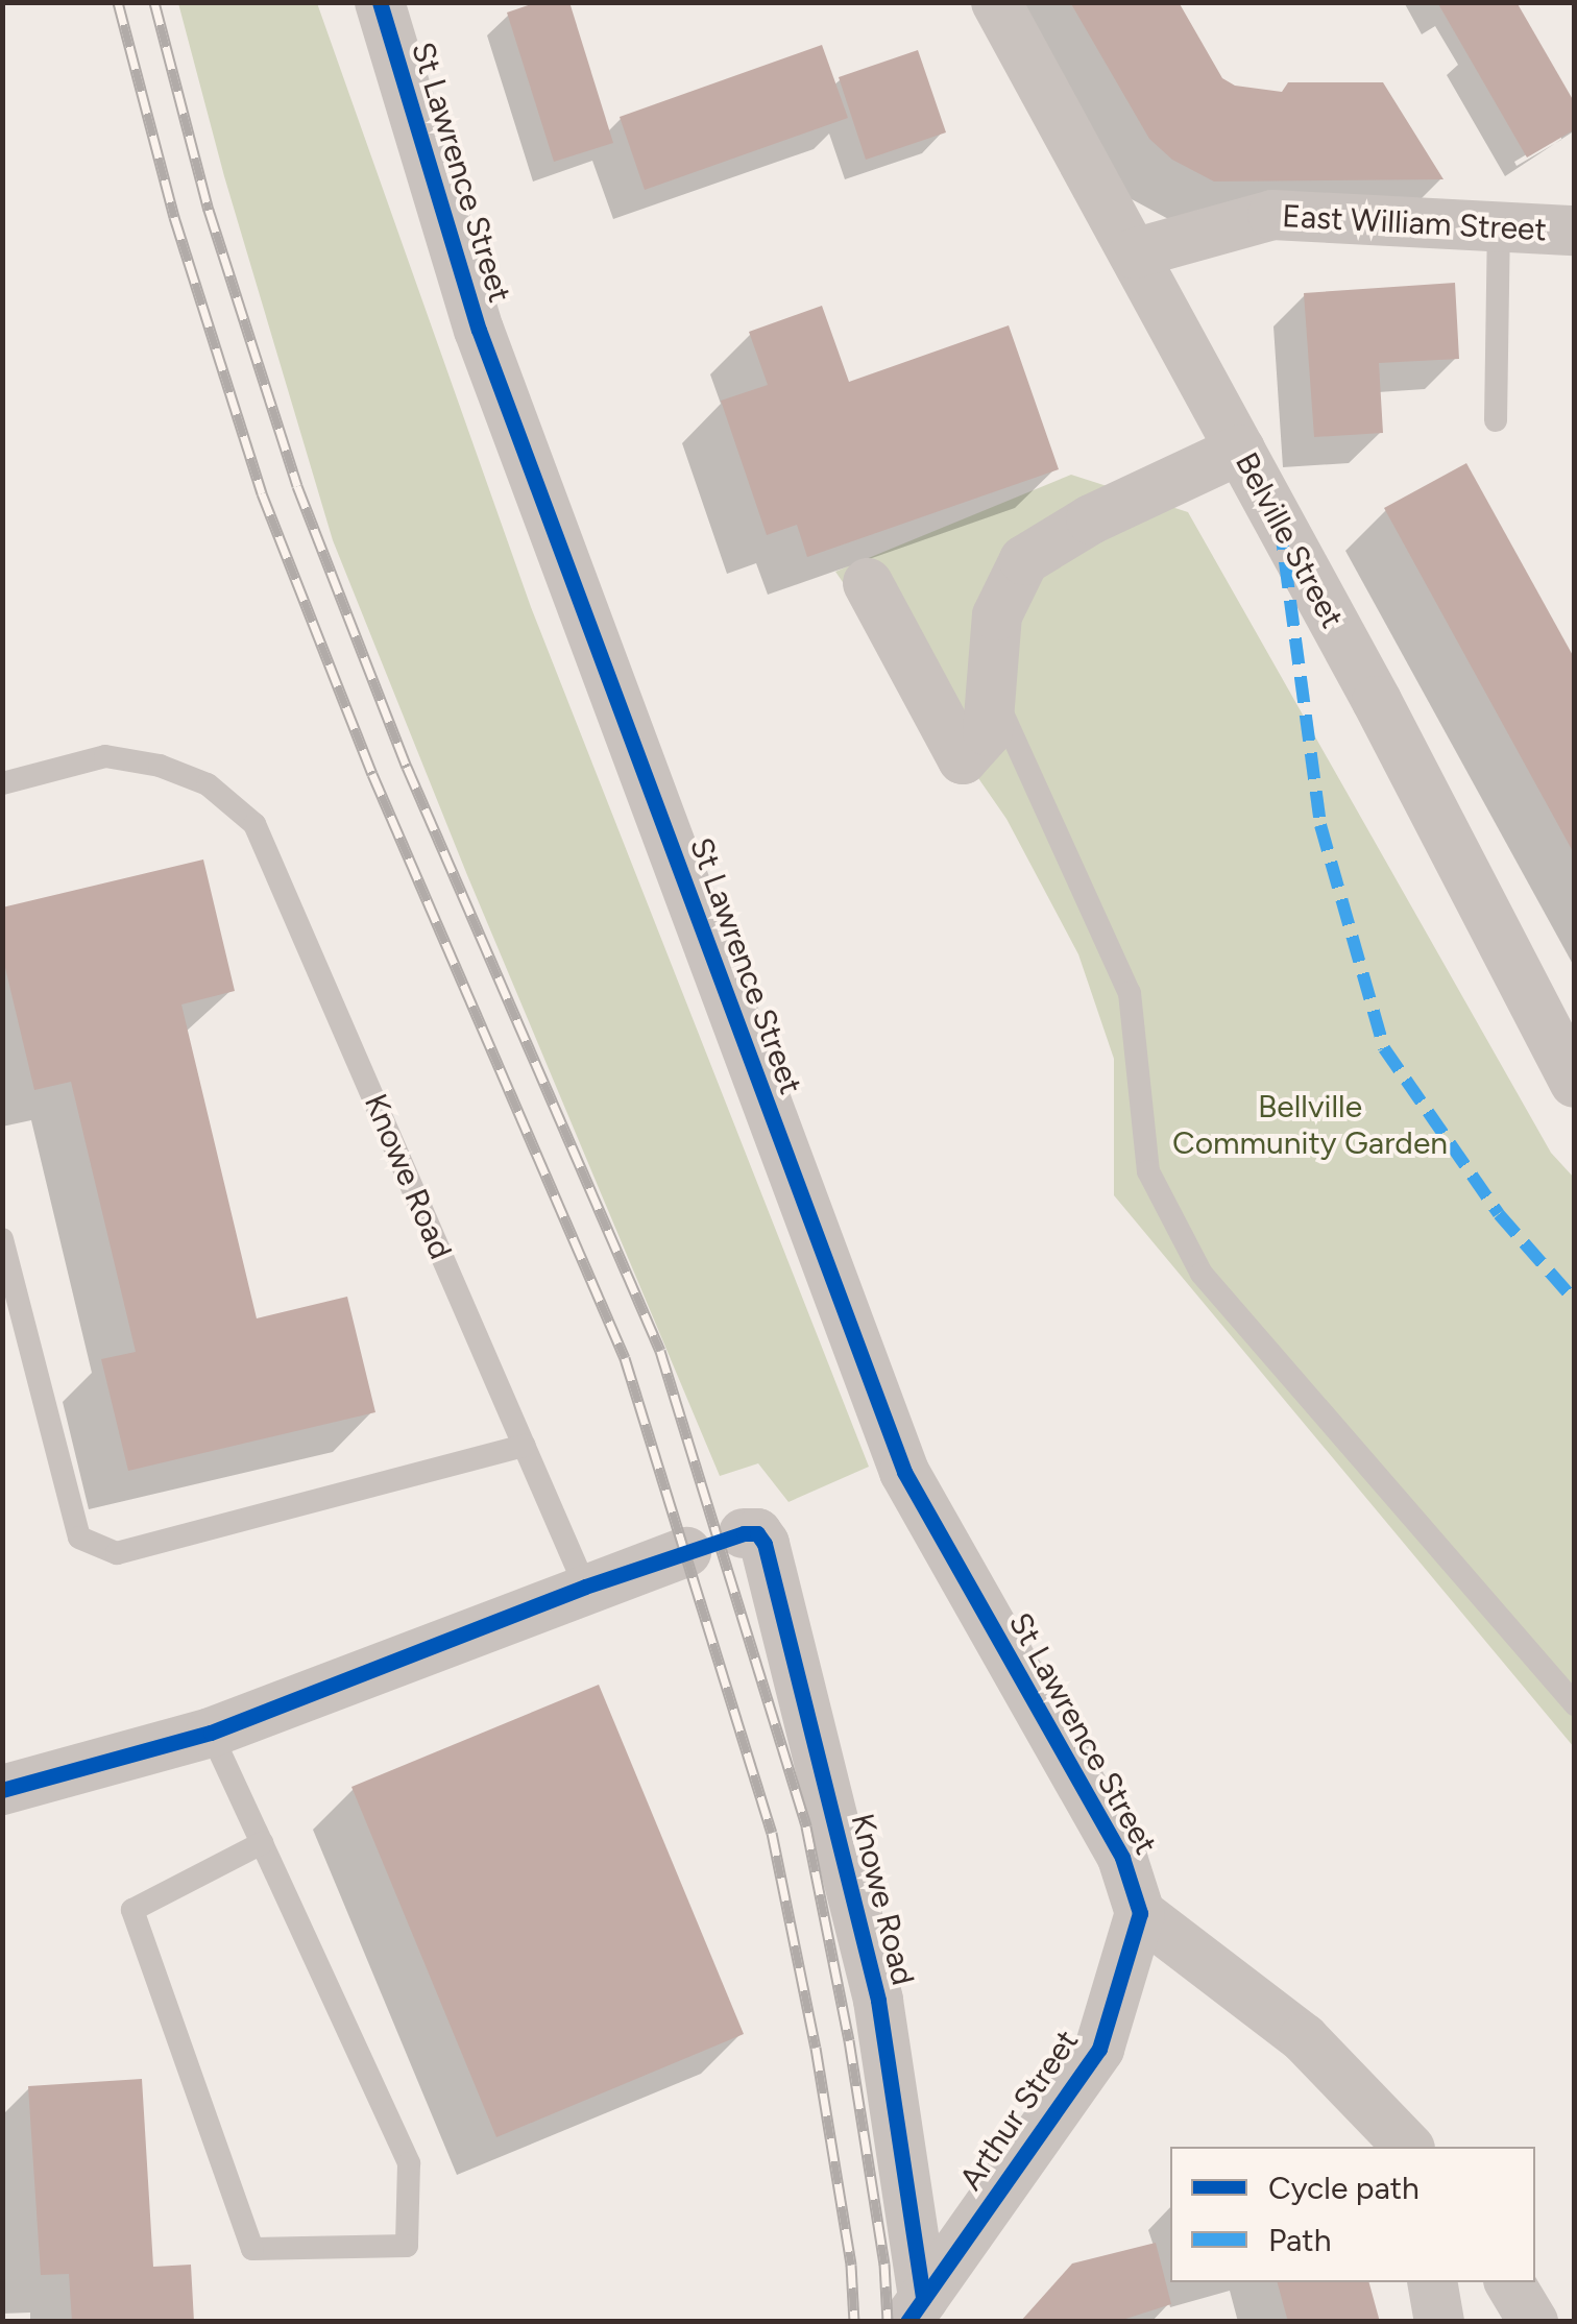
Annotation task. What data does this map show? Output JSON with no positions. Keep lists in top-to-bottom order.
{
  "streets": {
    "street": [
      "St Lawrence Street",
      "East William Street",
      "Belville Street",
      "Knowe Road",
      "Arthur Street"
    ]
  },
  "crossings": [
    ["St Lawrence Street", "Arthur Street"],
    ["East William Street", "Belville Street"],
    ["Knowe Road", "Arthur Street"]
  ],
  "parks": ["Bellville Community Garden"],
  "legend": ["Cycle path", "Path"]
}
